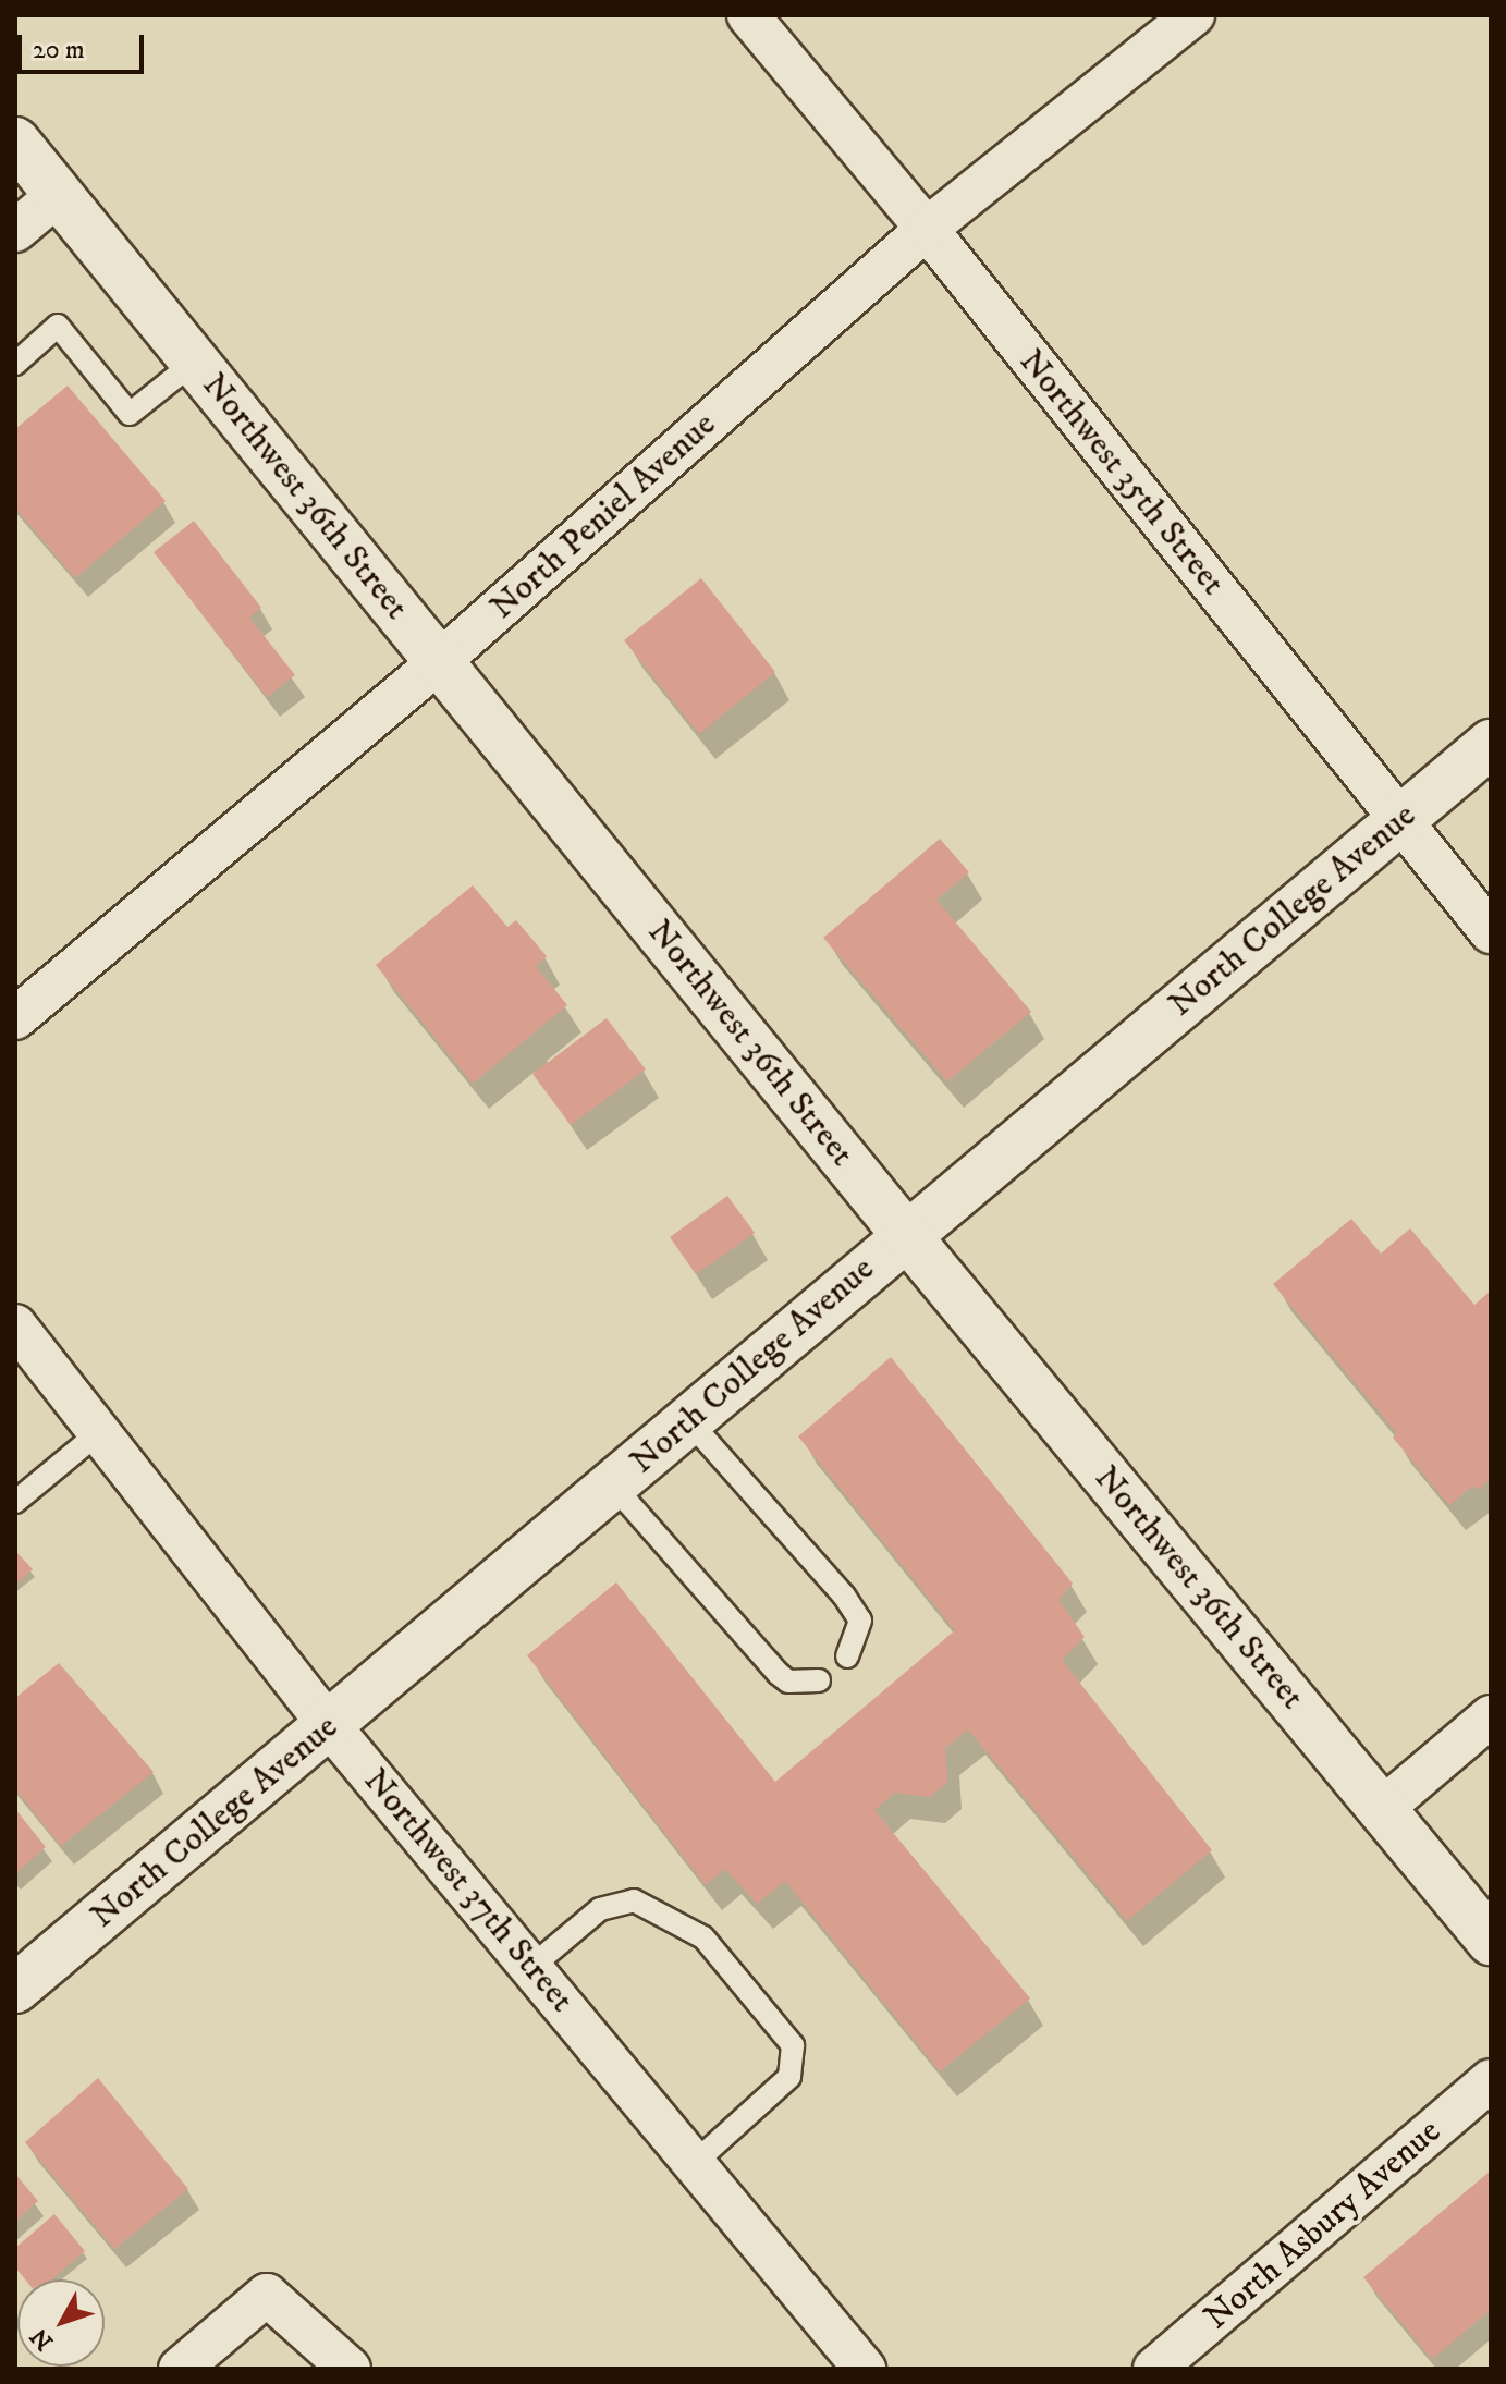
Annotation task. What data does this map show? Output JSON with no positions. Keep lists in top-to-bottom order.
{
  "streets": {
    "main road": ["Northwest 36th Street", "North College Avenue"],
    "street": [
      "Northwest 35th Street",
      "North Peniel Avenue",
      "Northwest 37th Street",
      "North Asbury Avenue"
    ]
  },
  "crossings": [
    ["Northwest 35th Street", "North Peniel Avenue"],
    ["Northwest 35th Street", "North College Avenue"],
    ["Northwest 36th Street", "North Peniel Avenue"],
    ["Northwest 36th Street", "North College Avenue"],
    ["North College Avenue", "Northwest 37th Street"]
  ],
  "scale_bar": "20 m",
  "north": "bottom left"
}
